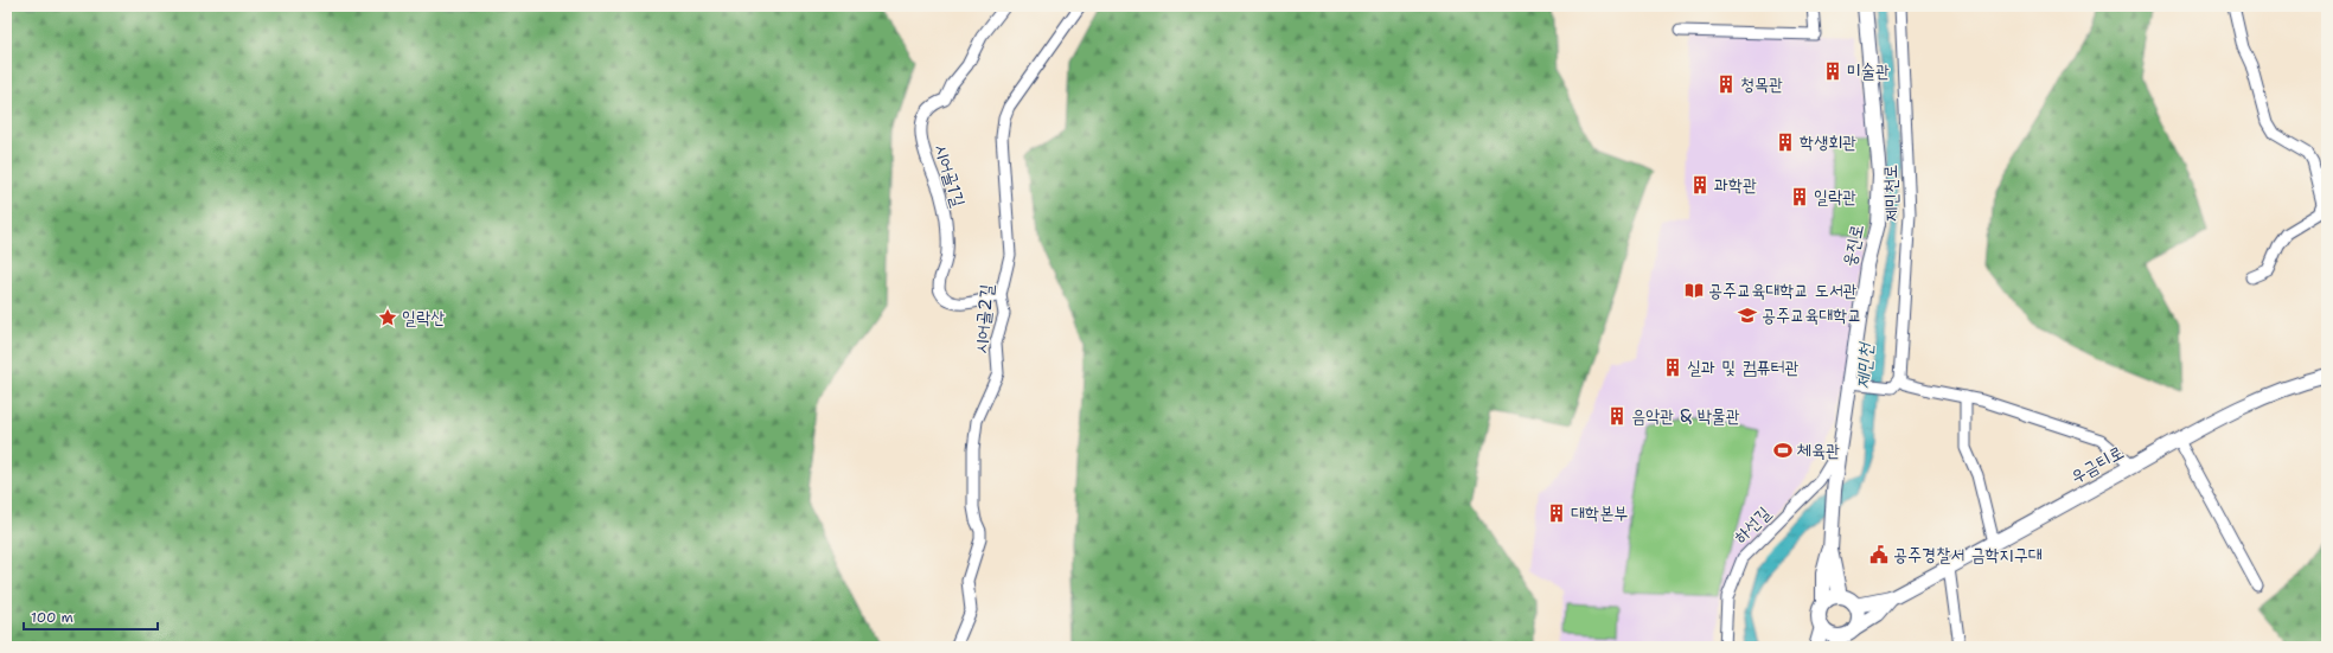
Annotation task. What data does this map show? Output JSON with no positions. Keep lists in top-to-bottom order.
{
  "streets": {
    "main road": ["웅진로", "우금티로"],
    "street": [
      "시어골1길",
      "제민천로",
      "시어골2길",
      "하선길"
    ]
  },
  "crossings": [
    ["시어골1길", "시어골2길"],
    ["웅진로", "하선길"]
  ],
  "water": ["제민천"],
  "places": {
    "building": [
      "미술관",
      "청목관",
      "학생회관",
      "과학관",
      "일락관",
      "실과 및 컴퓨터관",
      "음악관 & 박물관",
      "대학본부"
    ],
    "library": ["공주교육대학교 도서관"],
    "school or university": ["공주교육대학교"],
    "place": ["일락산"],
    "sports": ["체육관"],
    "public building": ["공주경찰서 금학지구대"]
  },
  "scale_bar": "100 m"
}
